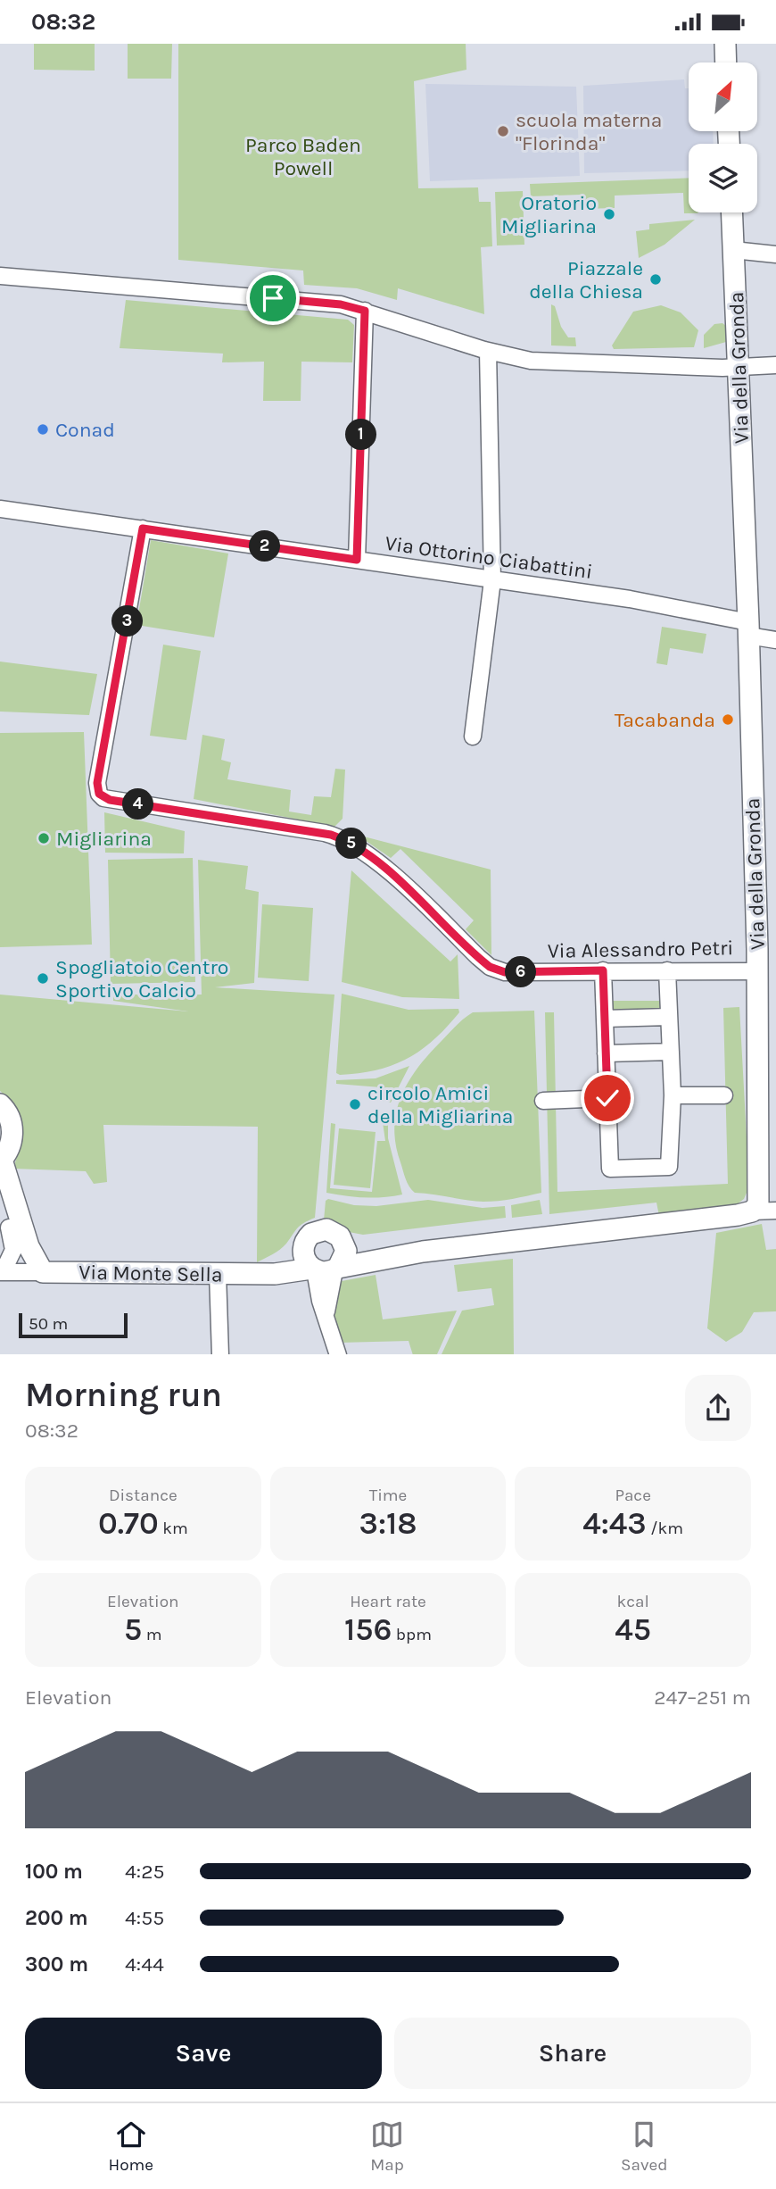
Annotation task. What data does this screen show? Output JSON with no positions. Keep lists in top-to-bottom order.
{
  "streets": {
    "street": [
      "Via della Gronda",
      "Via Ottorino Ciabattini",
      "Via Alessandro Petri",
      "Via Monte Sella"
    ]
  },
  "crossings": [
    ["Via della Gronda", "Via Ottorino Ciabattini"],
    ["Via della Gronda", "Via Alessandro Petri"],
    ["Via Ottorino Ciabattini", "Via Alessandro Petri"]
  ],
  "parks": ["Parco Baden Powell"],
  "places": [
    "scuola materna \"Florinda\"",
    "Oratorio Migliarina",
    "Piazzale della Chiesa",
    "Conad",
    "Tacabanda",
    "Migliarina",
    "Spogliatoio Centro Sportivo Calcio",
    "circolo Amici della Migliarina"
  ],
  "scale_bar": "50 m",
  "north": "top right",
  "page": {
    "status": "08:32",
    "pins": [
      "1",
      "2",
      "3",
      "4",
      "5",
      "6"
    ],
    "scale": "50 m",
    "heading": ["Morning run", "08:32"],
    "stats": [
      ["Distance", "0.70 km"],
      ["Time", "3:18"],
      ["Pace", "4:43 /km"],
      ["Elevation", "5 m"],
      ["Heart rate", "156 bpm"],
      ["kcal", "45"]
    ],
    "chart": ["Elevation", "247–251 m"],
    "list": [
      {
        "name": "100 m",
        "note": "4:25"
      },
      {
        "name": "200 m",
        "note": "4:55"
      },
      {
        "name": "300 m",
        "note": "4:44"
      }
    ],
    "buttons": ["Save", "Share"],
    "tabs": ["Home", "Map", "Saved"]
  }
}
